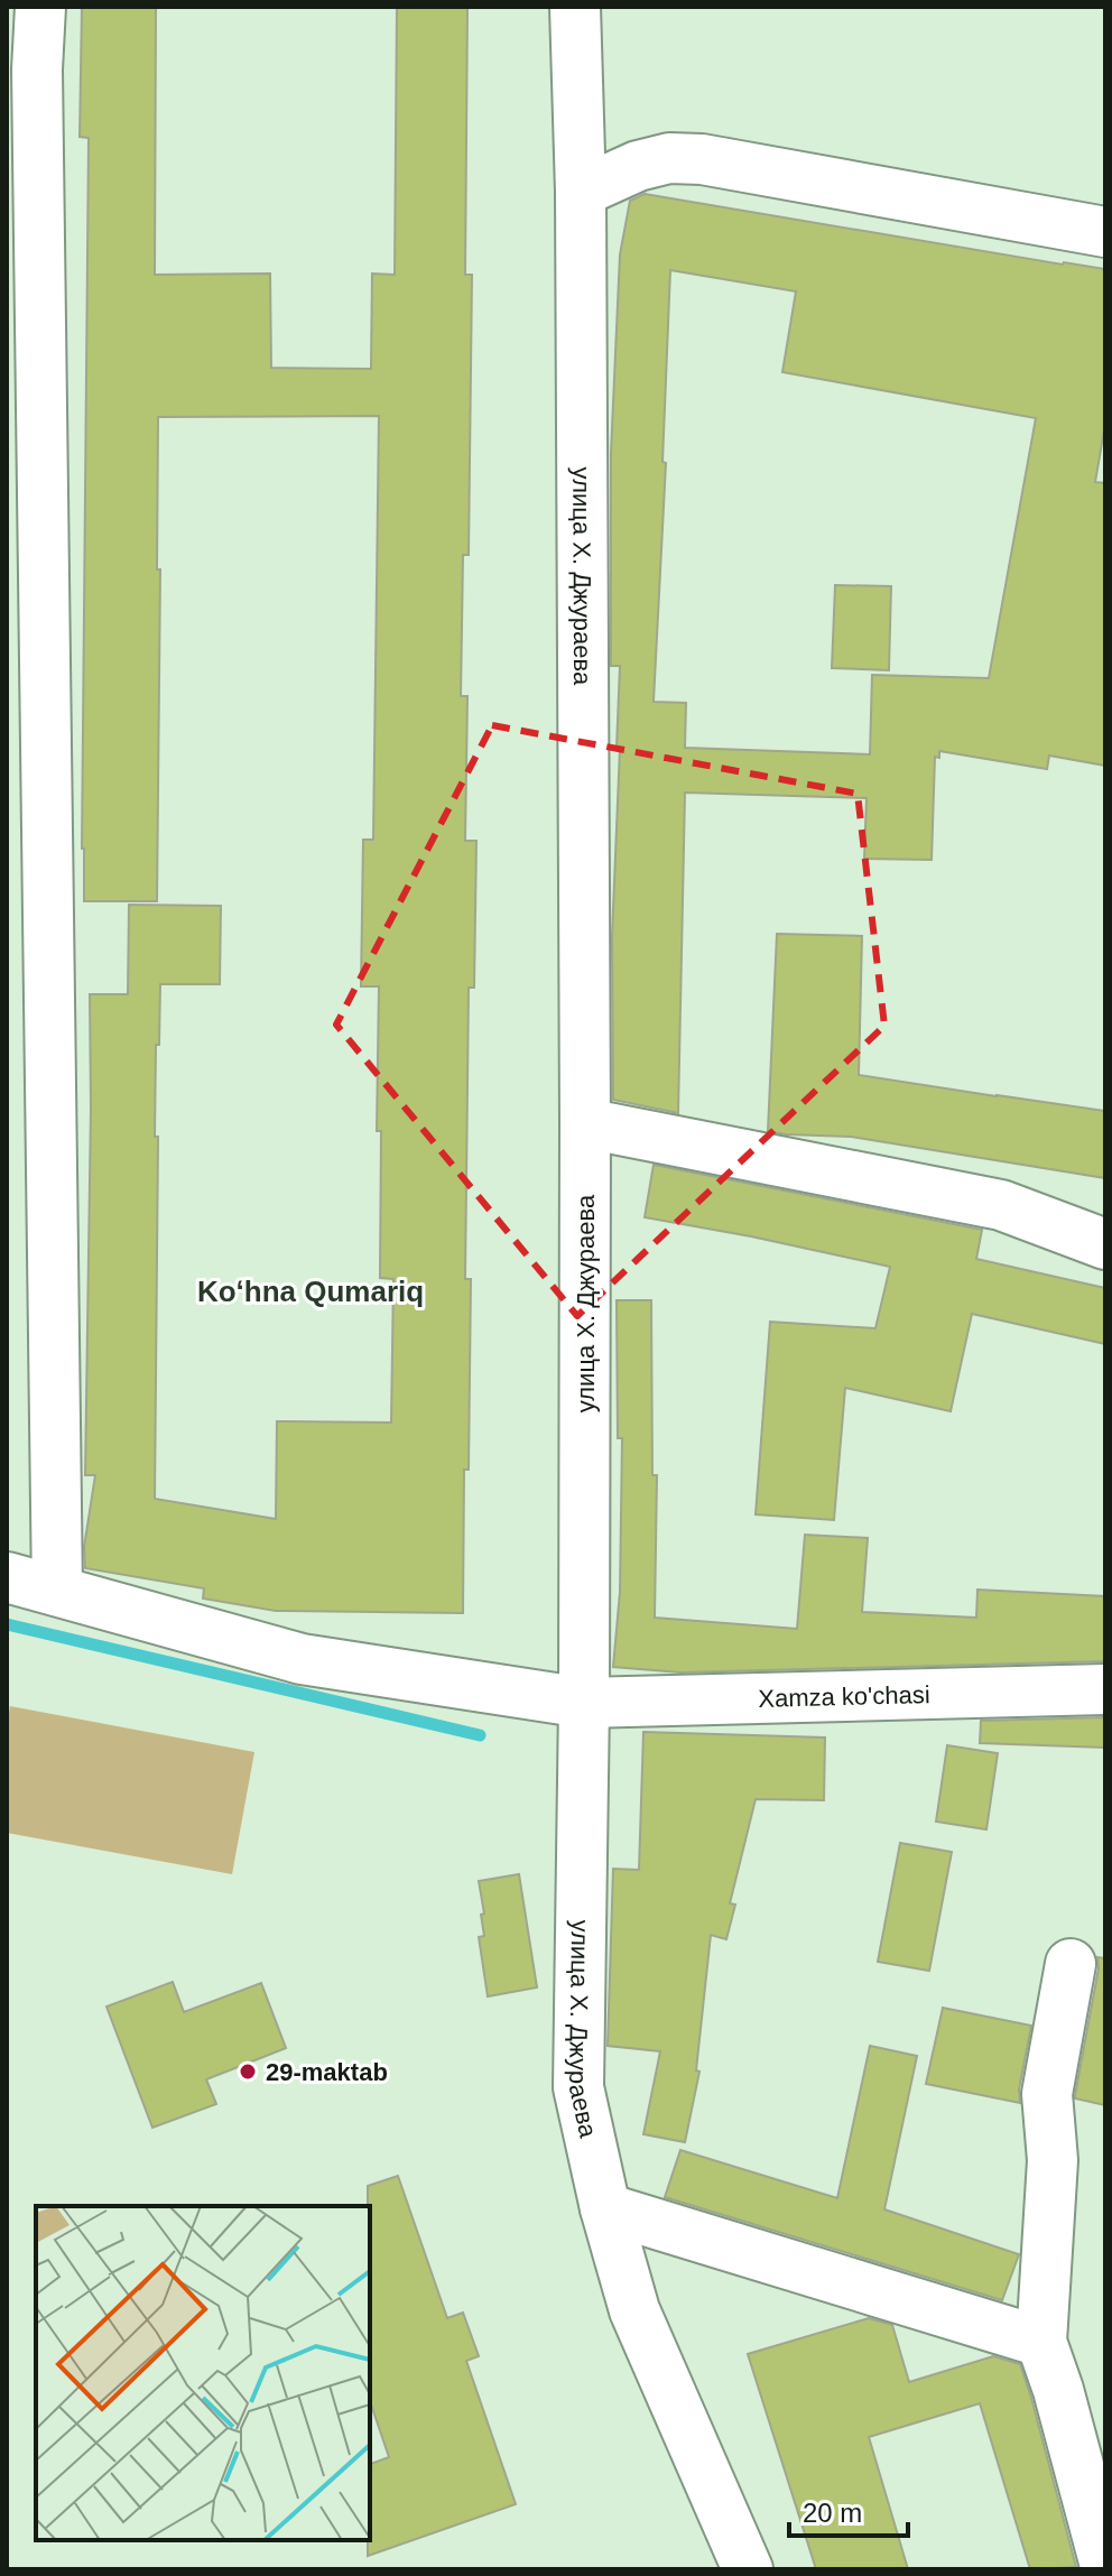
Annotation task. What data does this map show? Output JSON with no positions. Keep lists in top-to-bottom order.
{
  "streets": {
    "street": ["улица Х. Джураева", "Xamza ko'chasi"]
  },
  "crossings": [
    ["улица Х. Джураева", "Xamza ko'chasi"]
  ],
  "districts": ["Koʻhna Qumariq"],
  "places": ["29-maktab"],
  "scale_bar": "20 m"
}
